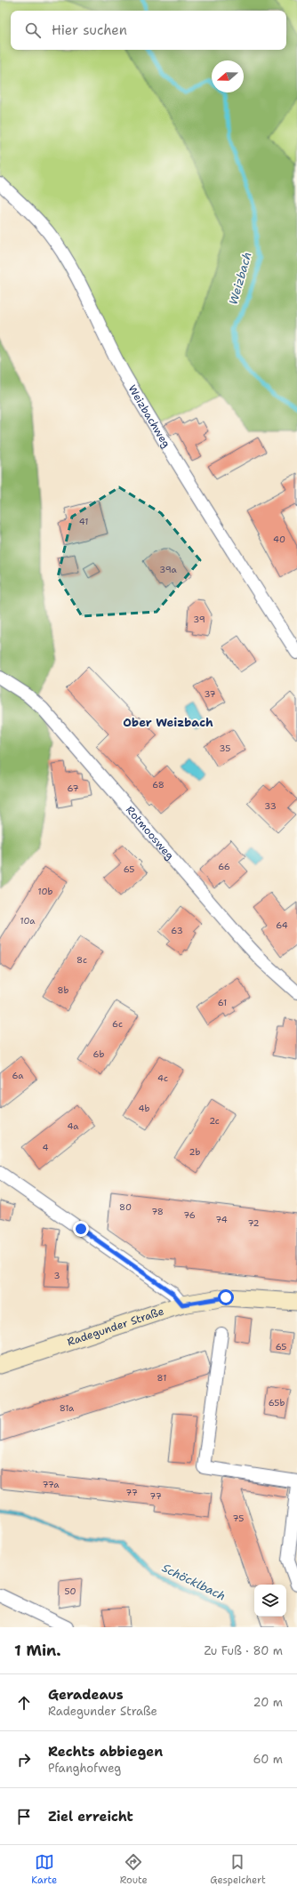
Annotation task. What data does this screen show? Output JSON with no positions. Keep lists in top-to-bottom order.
{
  "streets": {
    "main road": ["Radegunder Straße"],
    "street": ["Weizbachweg", "Rotmoosweg"]
  },
  "districts": ["Ober Weizbach"],
  "water": ["Weizbach", "Schöcklbach"],
  "house_numbers": [
    "41",
    "40",
    "39a",
    "39",
    "37",
    "35",
    "68",
    "67",
    "33",
    "66",
    "65",
    "10b",
    "10a",
    "64",
    "63",
    "8c",
    "8b",
    "61",
    "6c",
    "6b",
    "6a",
    "4c",
    "4b",
    "2c",
    "4a",
    "4",
    "2b",
    "80",
    "78",
    "76",
    "74",
    "72",
    "3",
    "65",
    "81",
    "65b",
    "81a",
    "77a",
    "77",
    "77",
    "75",
    "50"
  ],
  "north": "left",
  "page": {
    "search": "Hier suchen",
    "heading": ["1 Min.", "Zu Fuß · 80 m"],
    "list": [
      ["Geradeaus", "Radegunder Straße", "20 m"],
      ["Rechts abbiegen", "Pfanghofweg", "60 m"],
      "Ziel erreicht"
    ],
    "nav": ["Karte", "Route", "Gespeichert"]
  }
}
